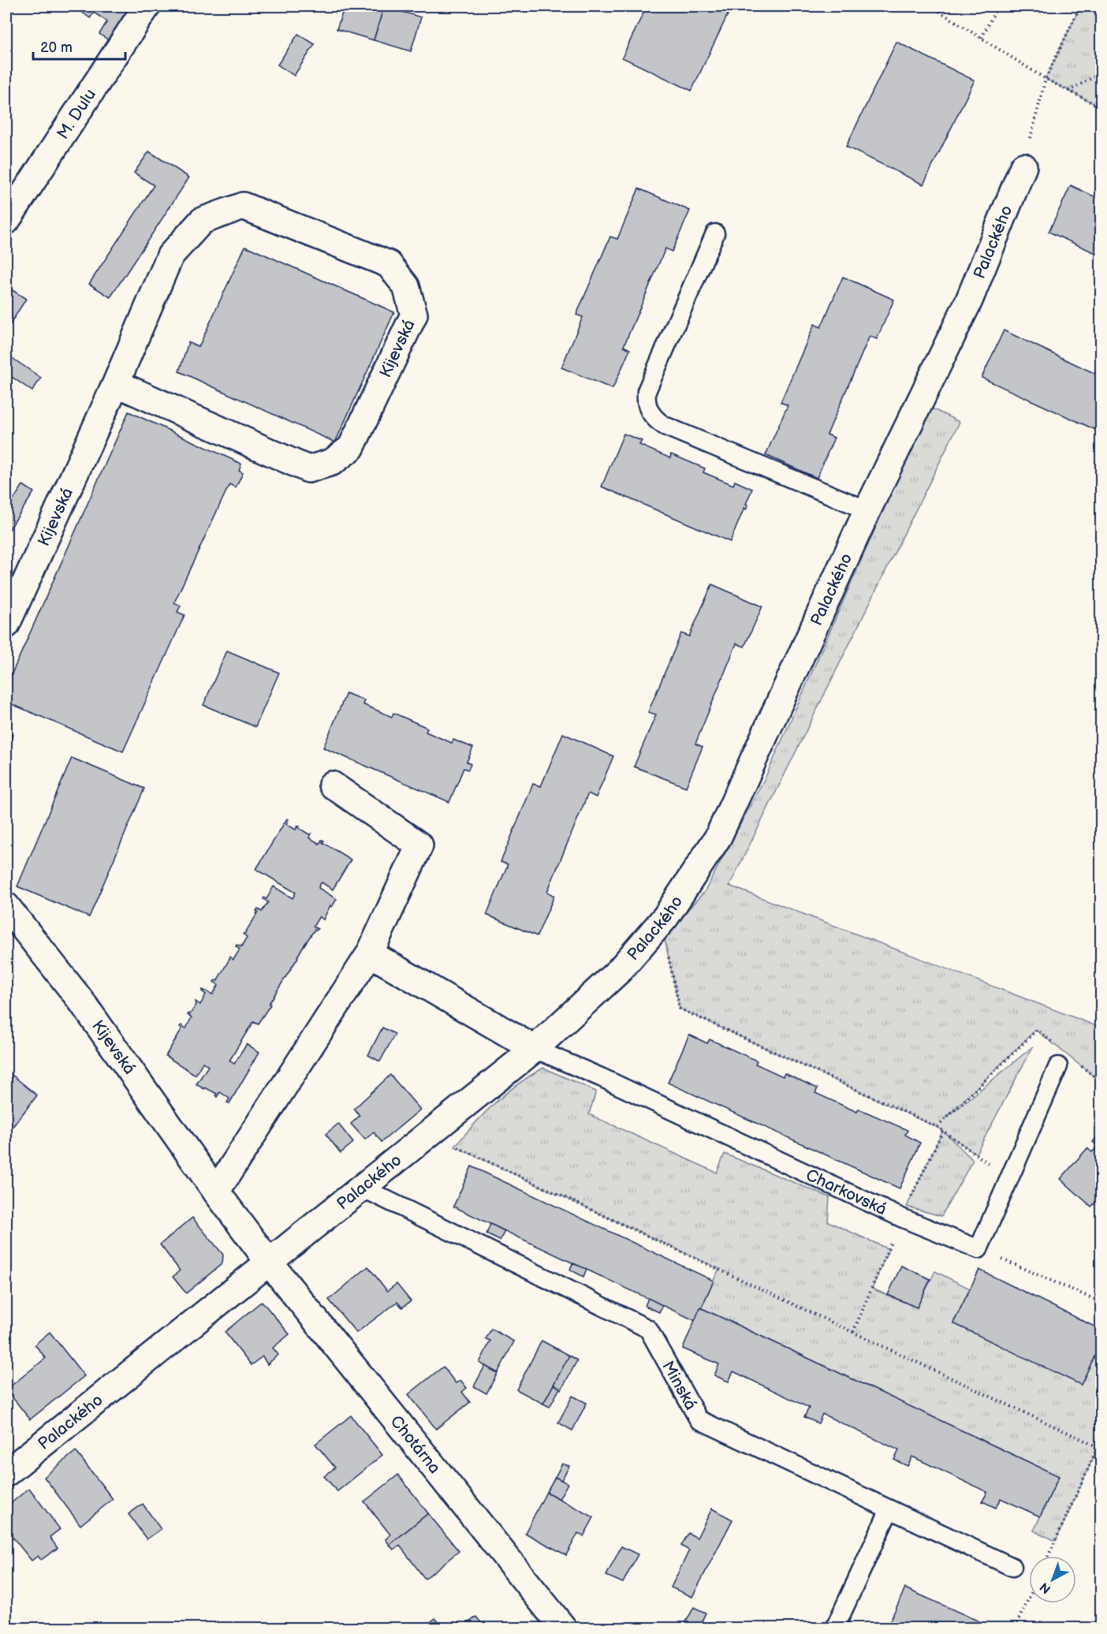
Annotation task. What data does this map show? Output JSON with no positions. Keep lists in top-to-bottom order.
{
  "streets": {
    "street": [
      "M. Dulu",
      "Palackého",
      "Kijevská",
      "Chotárna"
    ],
    "lane": ["Charkovská", "Minská"]
  },
  "crossings": [
    ["Palackého", "Kijevská"],
    ["Palackého", "Charkovská"],
    ["Palackého", "Minská"],
    ["Palackého", "Chotárna"],
    ["Kijevská", "Chotárna"]
  ],
  "scale_bar": "20 m",
  "north": "bottom left"
}
